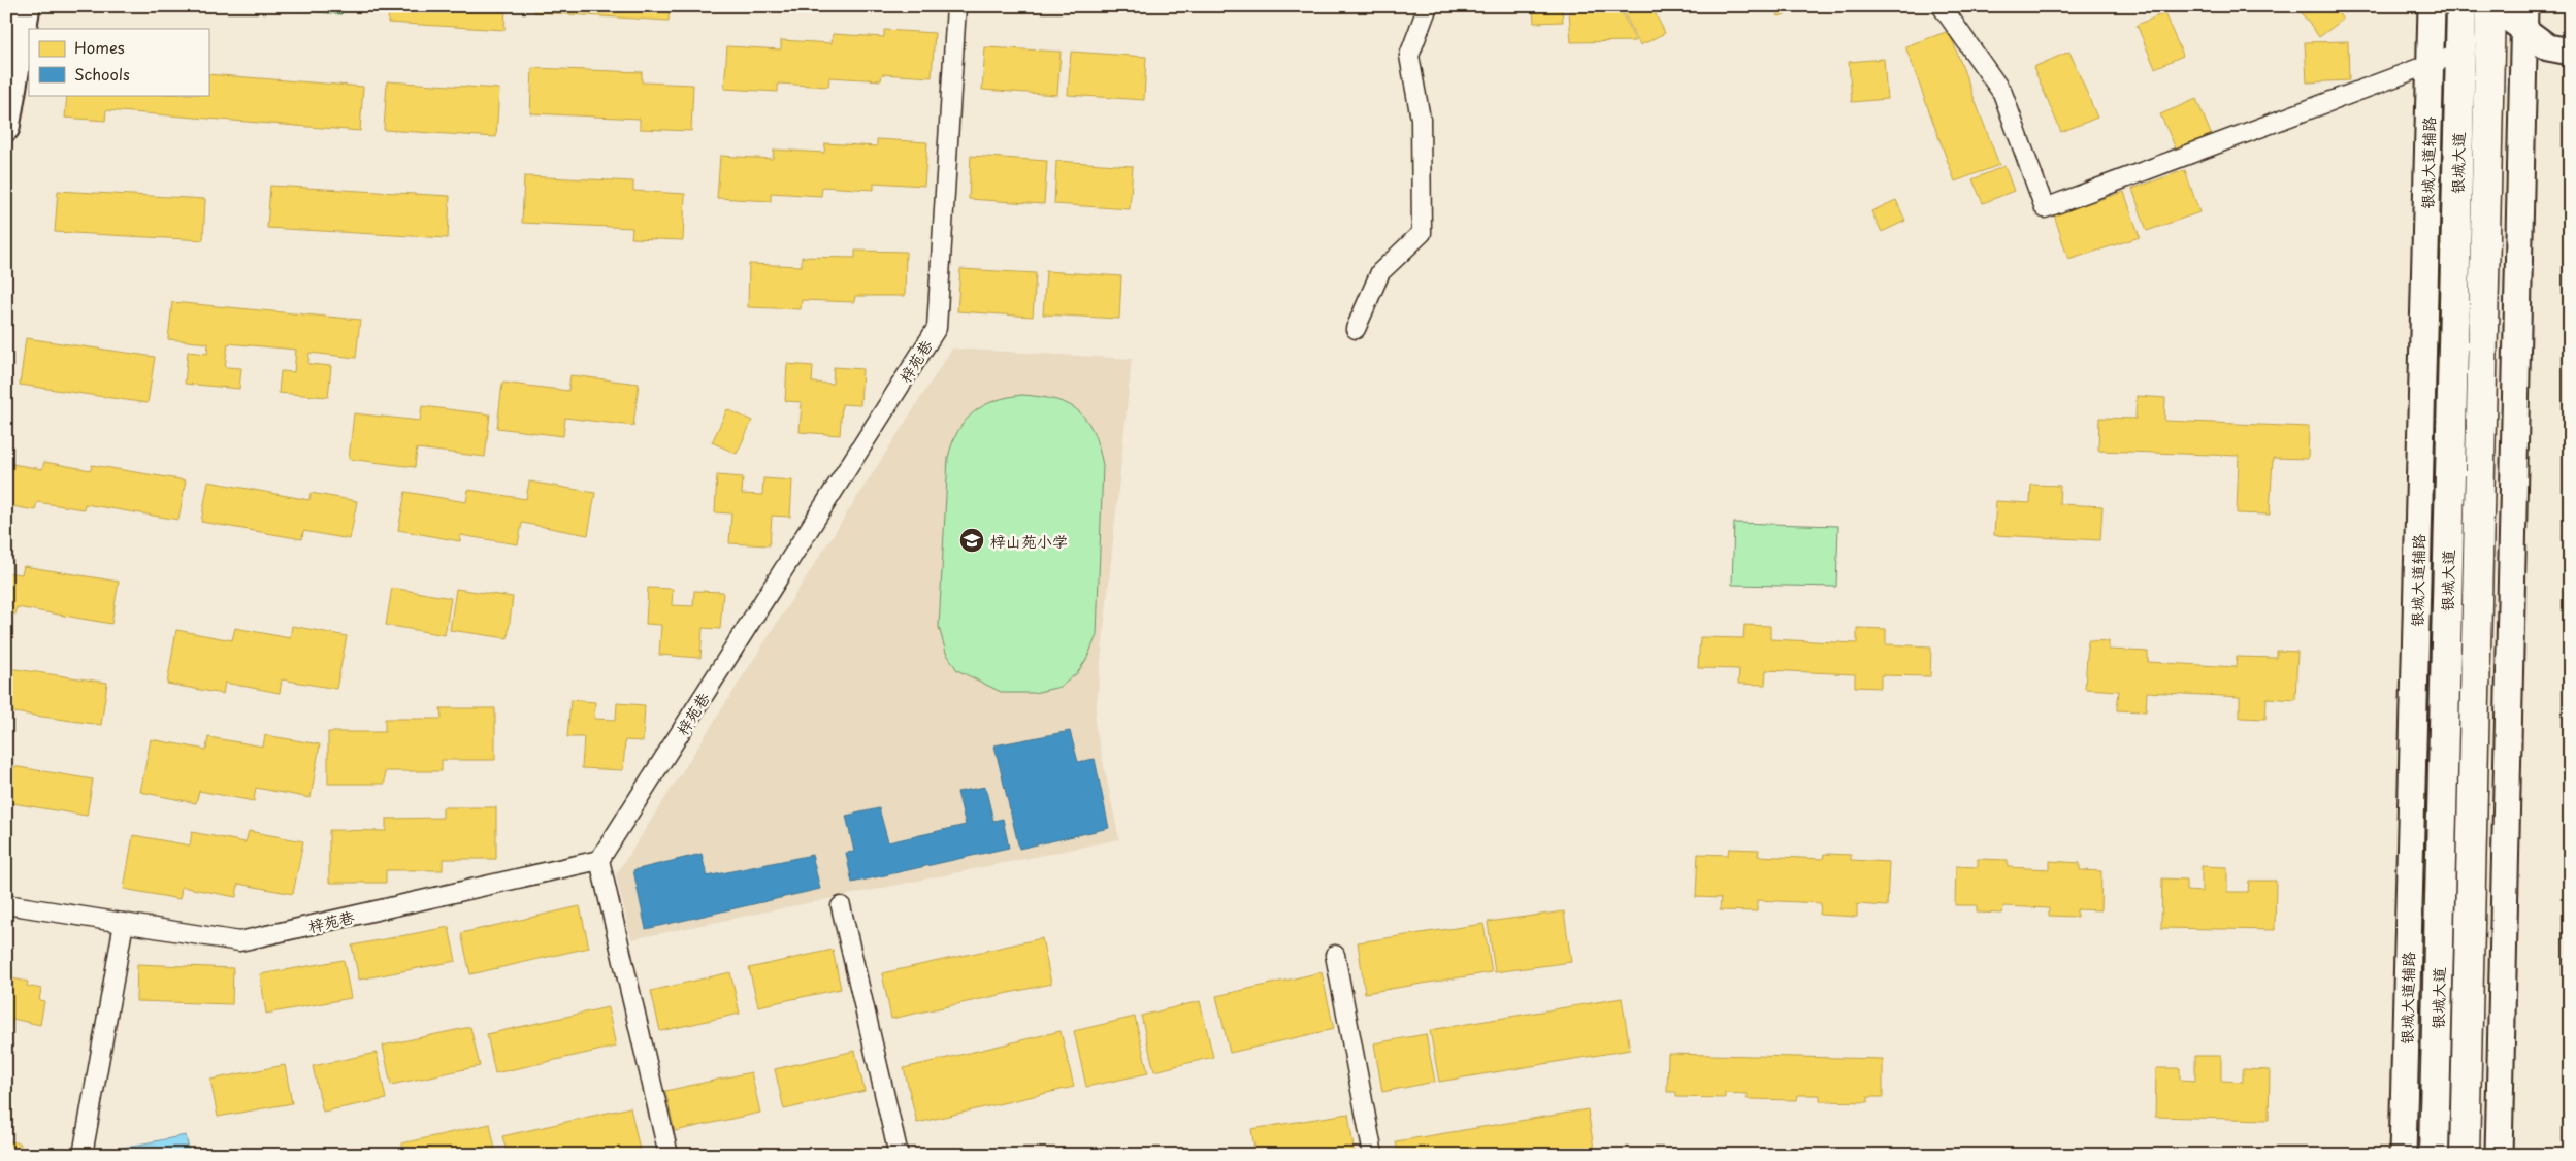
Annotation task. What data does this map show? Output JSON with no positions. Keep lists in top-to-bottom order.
{
  "streets": {
    "main road": ["银城大道"],
    "street": ["银城大道辅路", "梓苑巷"]
  },
  "places": {
    "school or university": ["梓山苑小学"]
  },
  "legend": ["Homes", "Schools"]
}
